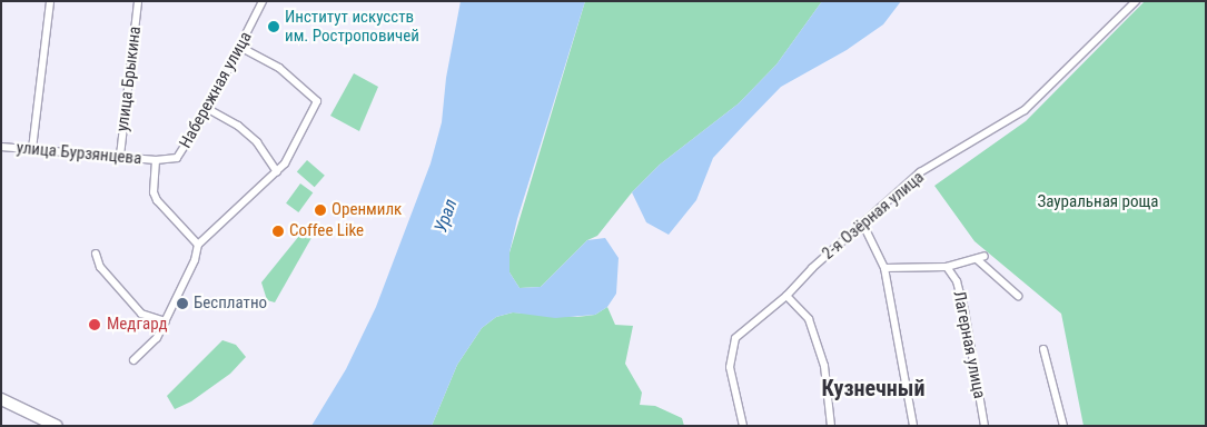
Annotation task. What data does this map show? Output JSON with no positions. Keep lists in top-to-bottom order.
{
  "streets": {
    "street": [
      "улица Брыкина",
      "Набережная улица",
      "улица Бурзянцева",
      "2-я Озёрная улица",
      "Лагерная улица"
    ]
  },
  "crossings": [
    ["улица Брыкина", "улица Бурзянцева"],
    ["Набережная улица", "улица Бурзянцева"]
  ],
  "districts": ["Кузнечный"],
  "water": ["Урал"],
  "parks": ["Зауральная роща"],
  "places": [
    "Институт искусств им. Ростроповичей",
    "Оренмилк",
    "Coffee Like",
    "Бесплатно",
    "Медгард"
  ]
}
